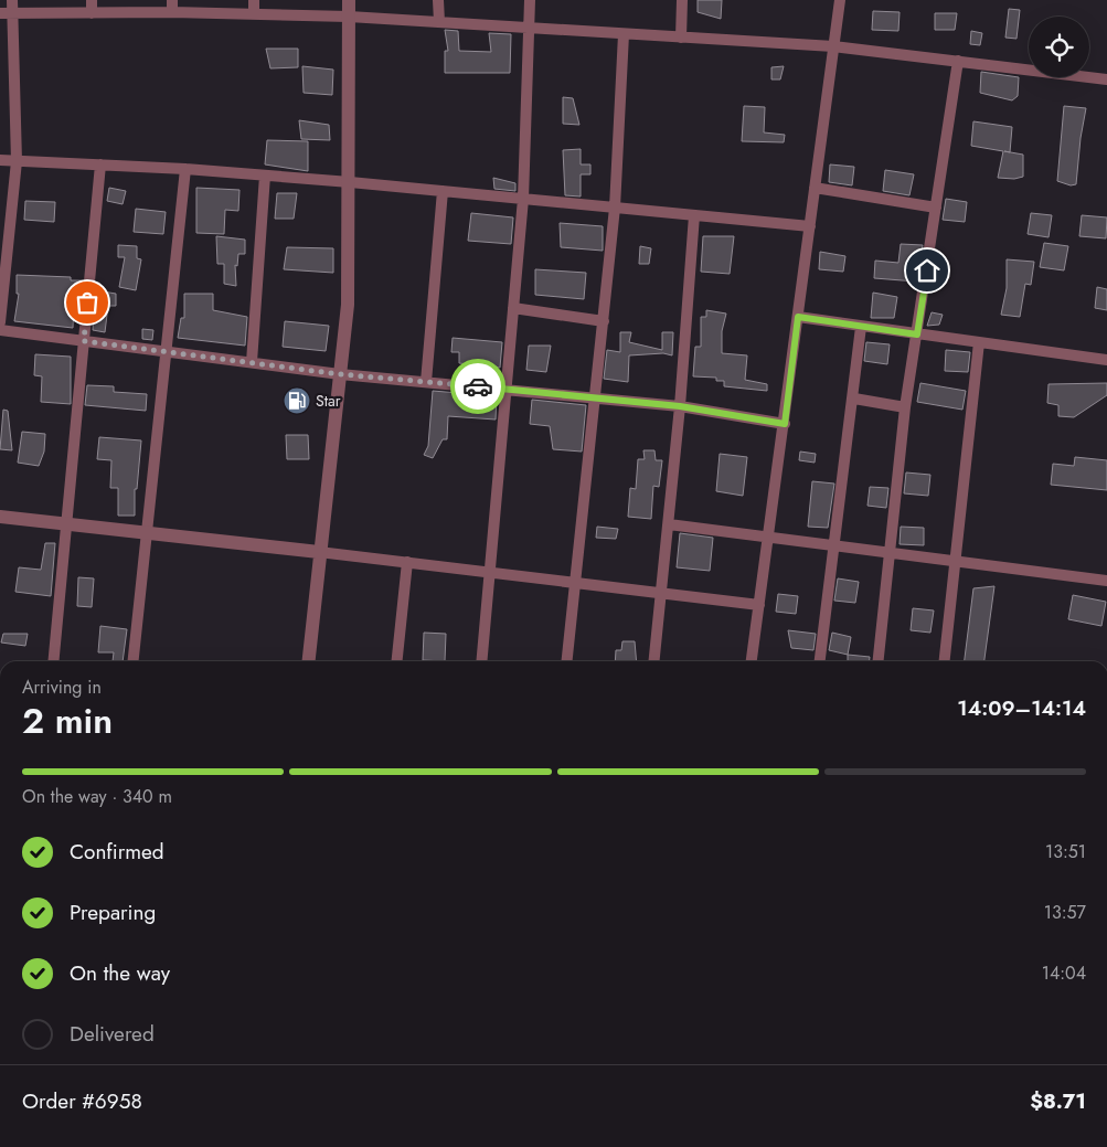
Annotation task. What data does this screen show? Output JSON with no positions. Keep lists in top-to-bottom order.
{
  "places": {
    "fuel station": ["Star"]
  },
  "page": {
    "heading": ["2 min", "Arriving in", "14:09–14:14"],
    "panel": ["Order #6958", "$8.71"],
    "bar": "On the way · 340 m",
    "list": [
      ["Confirmed", "13:51"],
      ["Preparing", "13:57"],
      ["On the way", "14:04"],
      "Delivered"
    ]
  }
}
